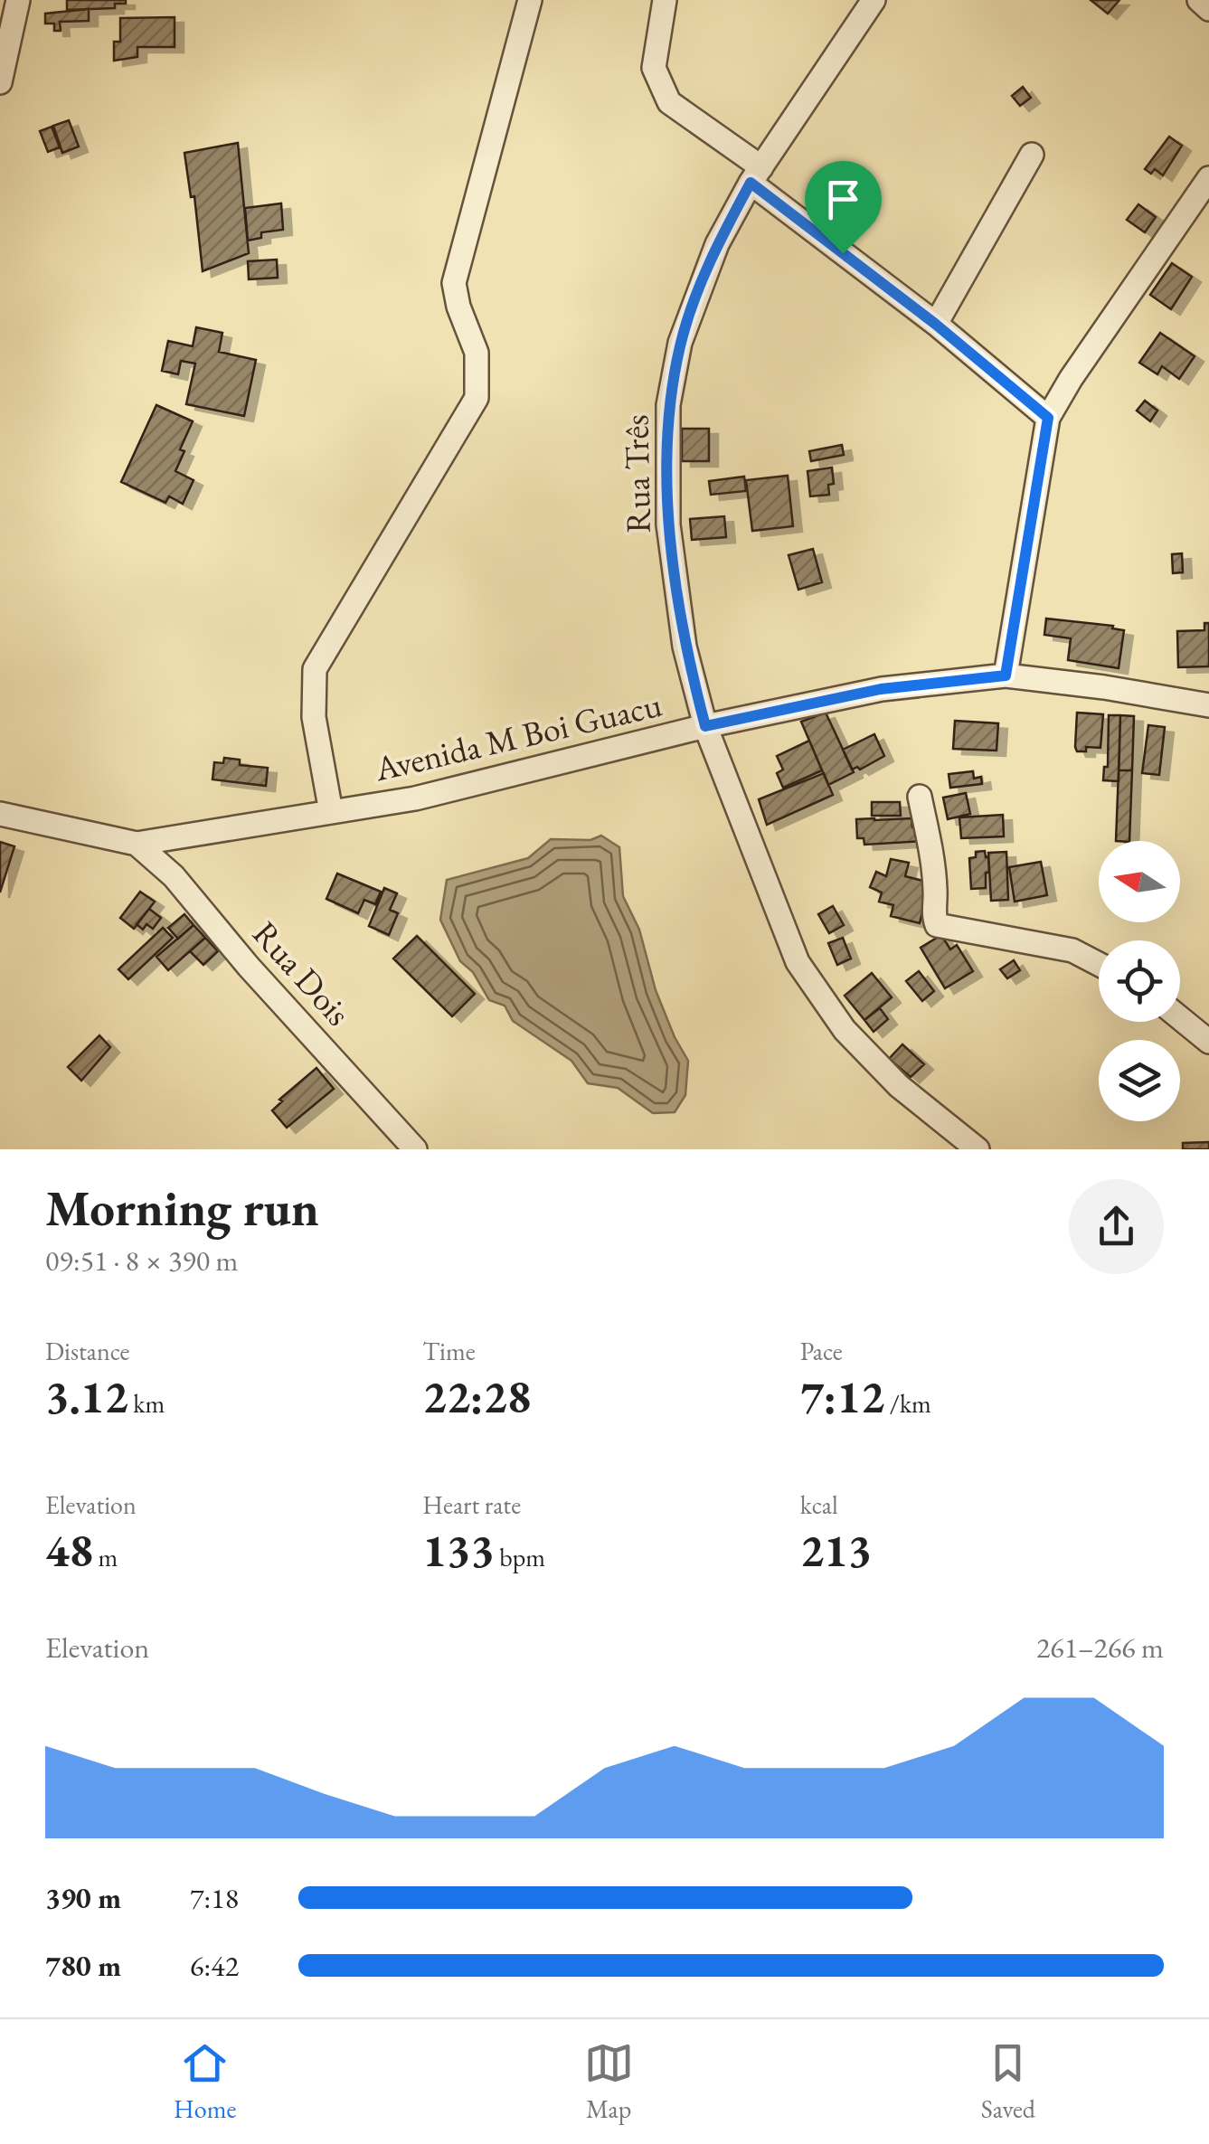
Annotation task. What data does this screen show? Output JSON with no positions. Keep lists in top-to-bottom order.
{
  "streets": {
    "street": ["Rua Três", "Avenida M Boi Guacu", "Rua Dois"]
  },
  "crossings": [
    ["Rua Três", "Avenida M Boi Guacu"],
    ["Avenida M Boi Guacu", "Rua Dois"]
  ],
  "north": "left",
  "page": {
    "heading": ["Morning run", "09:51 · 8 × 390 m"],
    "stats": [
      ["Distance", "3.12 km"],
      ["Time", "22:28"],
      ["Pace", "7:12 /km"],
      ["Elevation", "48 m"],
      ["Heart rate", "133 bpm"],
      ["kcal", "213"]
    ],
    "chart": ["Elevation", "261–266 m"],
    "list": [
      {
        "name": "390 m",
        "note": "7:18"
      },
      {
        "name": "780 m",
        "note": "6:42"
      }
    ],
    "tabs": ["Home", "Map", "Saved"]
  }
}
